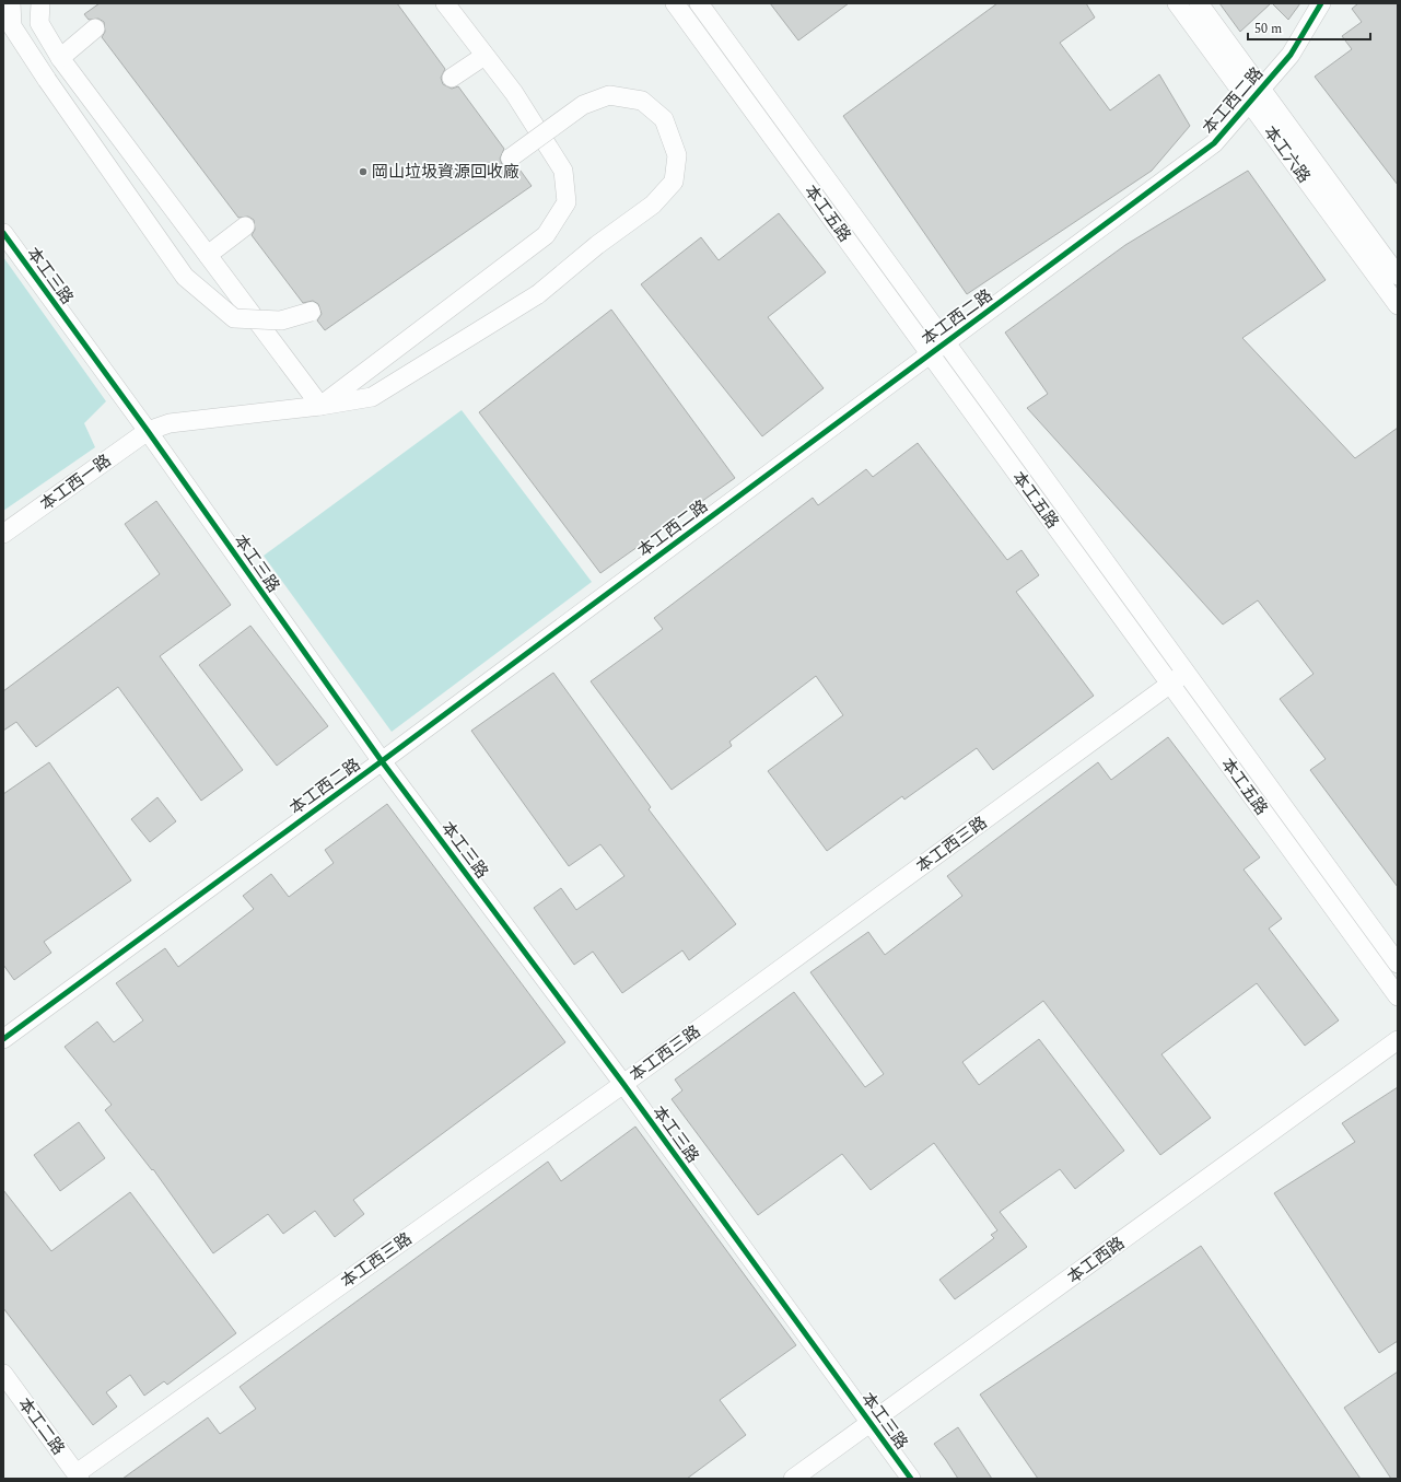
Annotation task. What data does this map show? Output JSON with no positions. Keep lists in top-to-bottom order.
{
  "streets": {
    "street": [
      "本工西二路",
      "本工六路",
      "本工五路",
      "本工三路",
      "本工西一路",
      "本工西三路",
      "本工西路",
      "本工二路"
    ]
  },
  "crossings": [
    ["本工西二路", "本工六路"],
    ["本工西二路", "本工五路"],
    ["本工西二路", "本工三路"],
    ["本工五路", "本工西三路"],
    ["本工三路", "本工西一路"],
    ["本工三路", "本工西三路"],
    ["本工三路", "本工西路"],
    ["本工西三路", "本工二路"]
  ],
  "places": ["岡山垃圾資源回收廠"],
  "scale_bar": "50 m"
}
